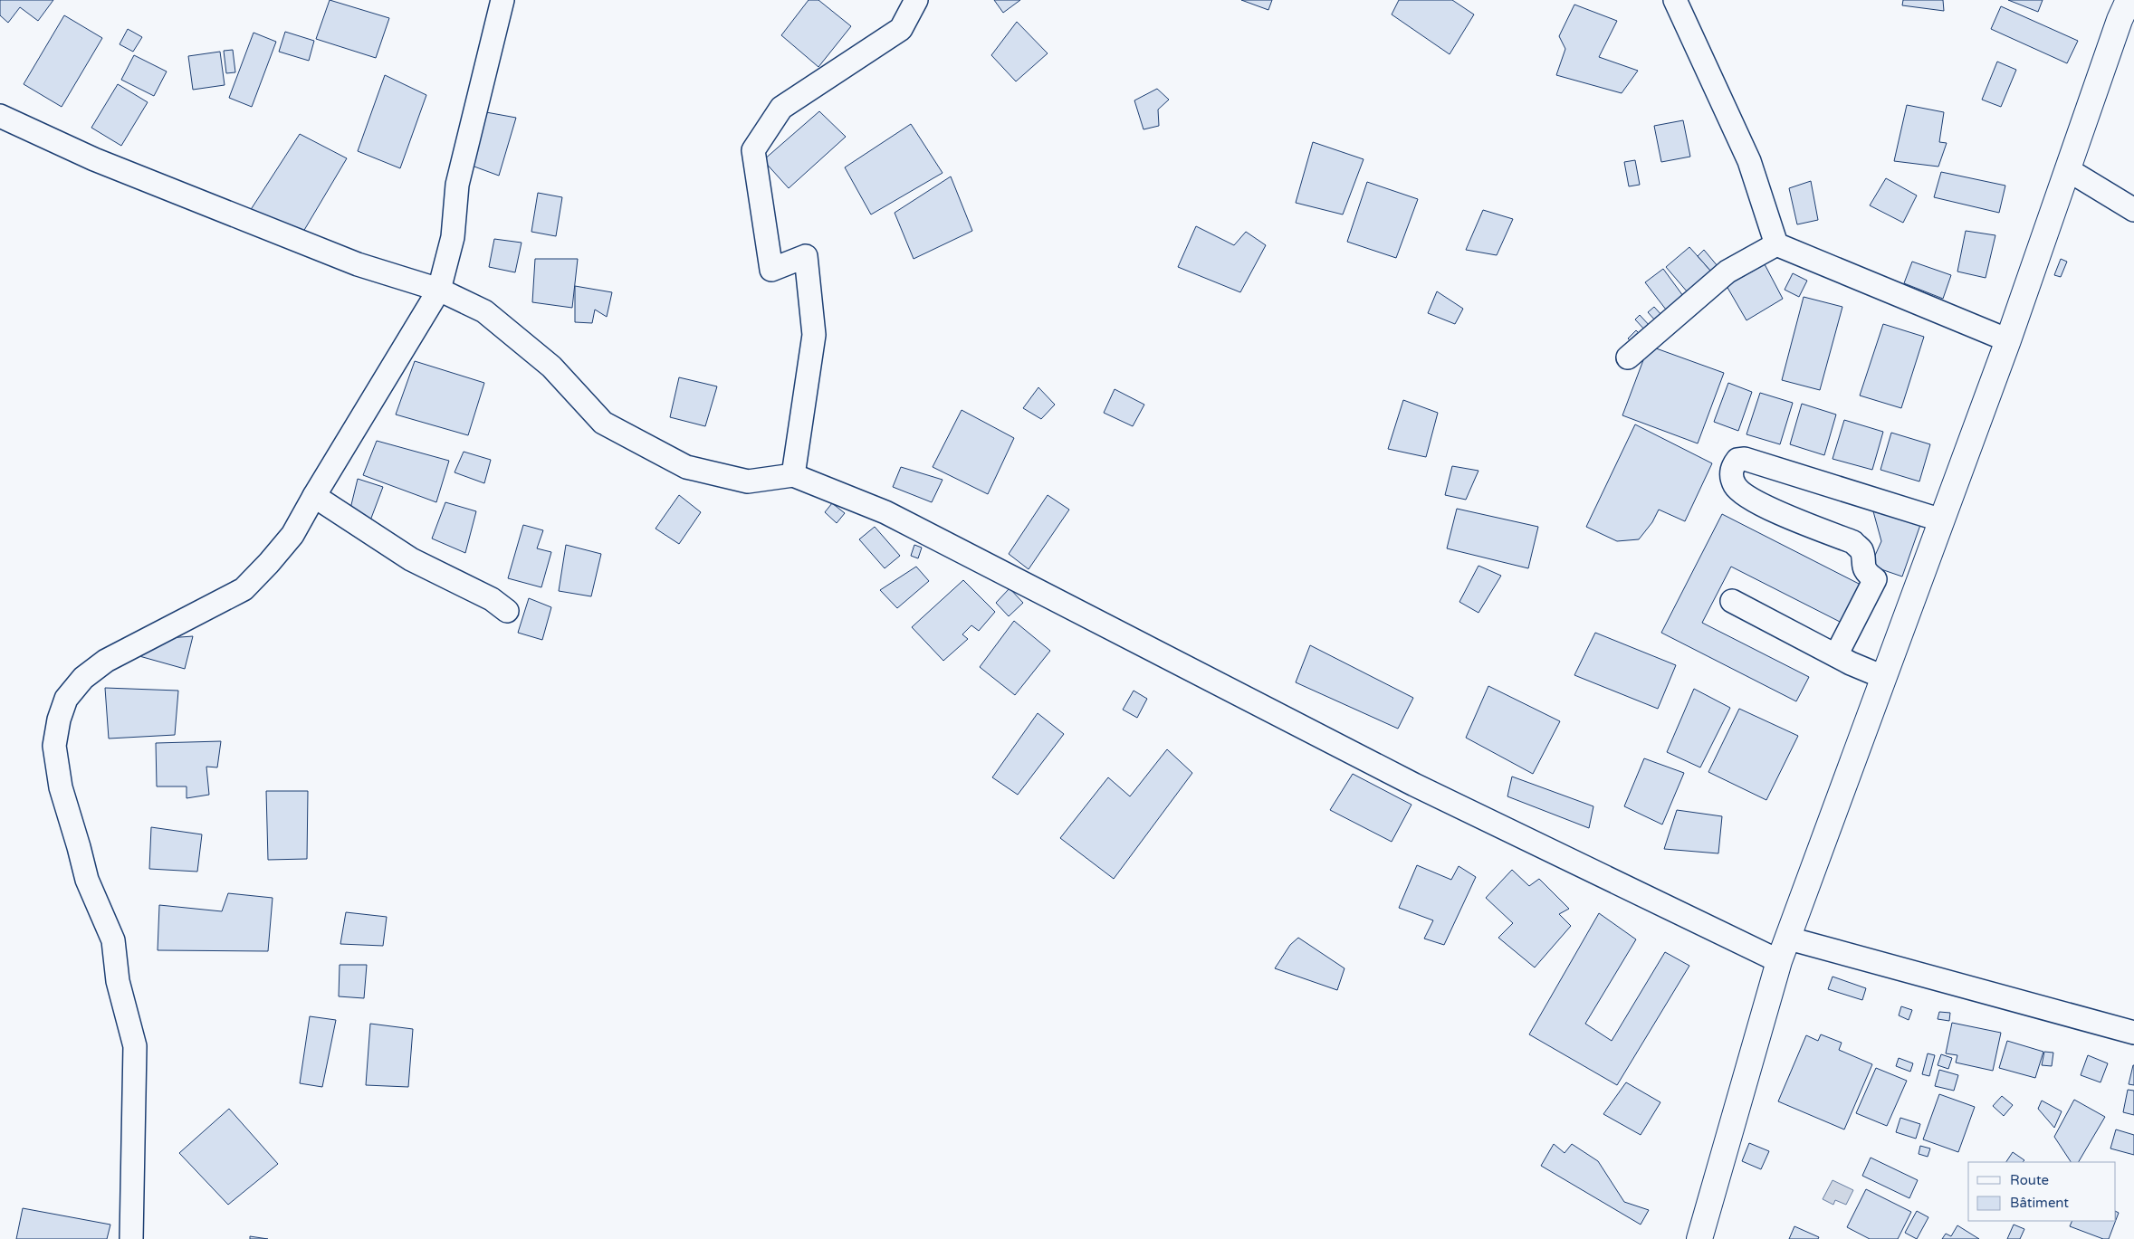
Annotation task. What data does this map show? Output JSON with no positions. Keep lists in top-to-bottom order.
{
  "legend": ["Route", "Bâtiment"]
}
